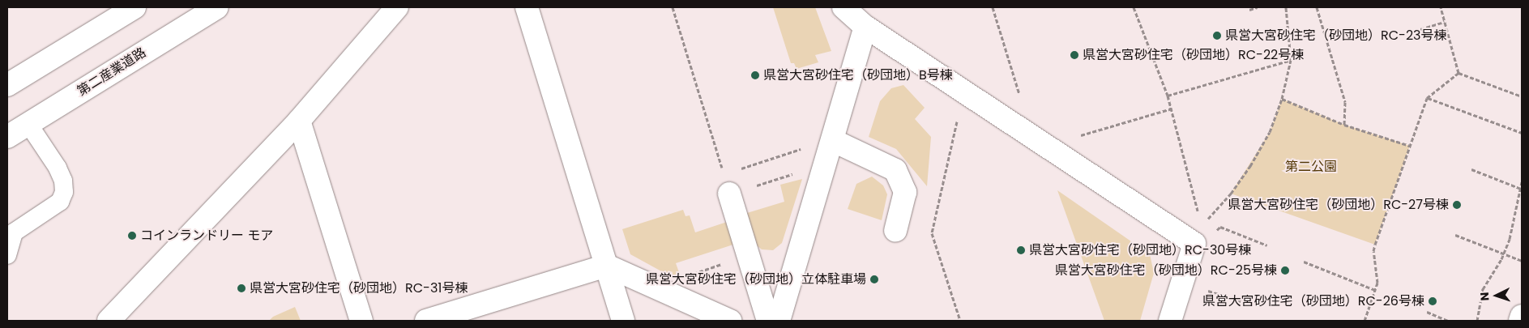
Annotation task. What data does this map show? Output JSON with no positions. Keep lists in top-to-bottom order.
{
  "streets": {
    "street": ["第二産業道路"]
  },
  "parks": ["第二公園"],
  "places": [
    "県営大宮砂住宅（砂団地）RC-23号棟",
    "県営大宮砂住宅（砂団地）RC-22号棟",
    "県営大宮砂住宅（砂団地）B号棟",
    "県営大宮砂住宅（砂団地）RC-27号棟",
    "コインランドリー モア",
    "県営大宮砂住宅（砂団地）RC-30号棟",
    "県営大宮砂住宅（砂団地）RC-25号棟",
    "県営大宮砂住宅（砂団地）立体駐車場",
    "県営大宮砂住宅（砂団地）RC-31号棟",
    "県営大宮砂住宅（砂団地）RC-26号棟"
  ],
  "north": "left"
}
